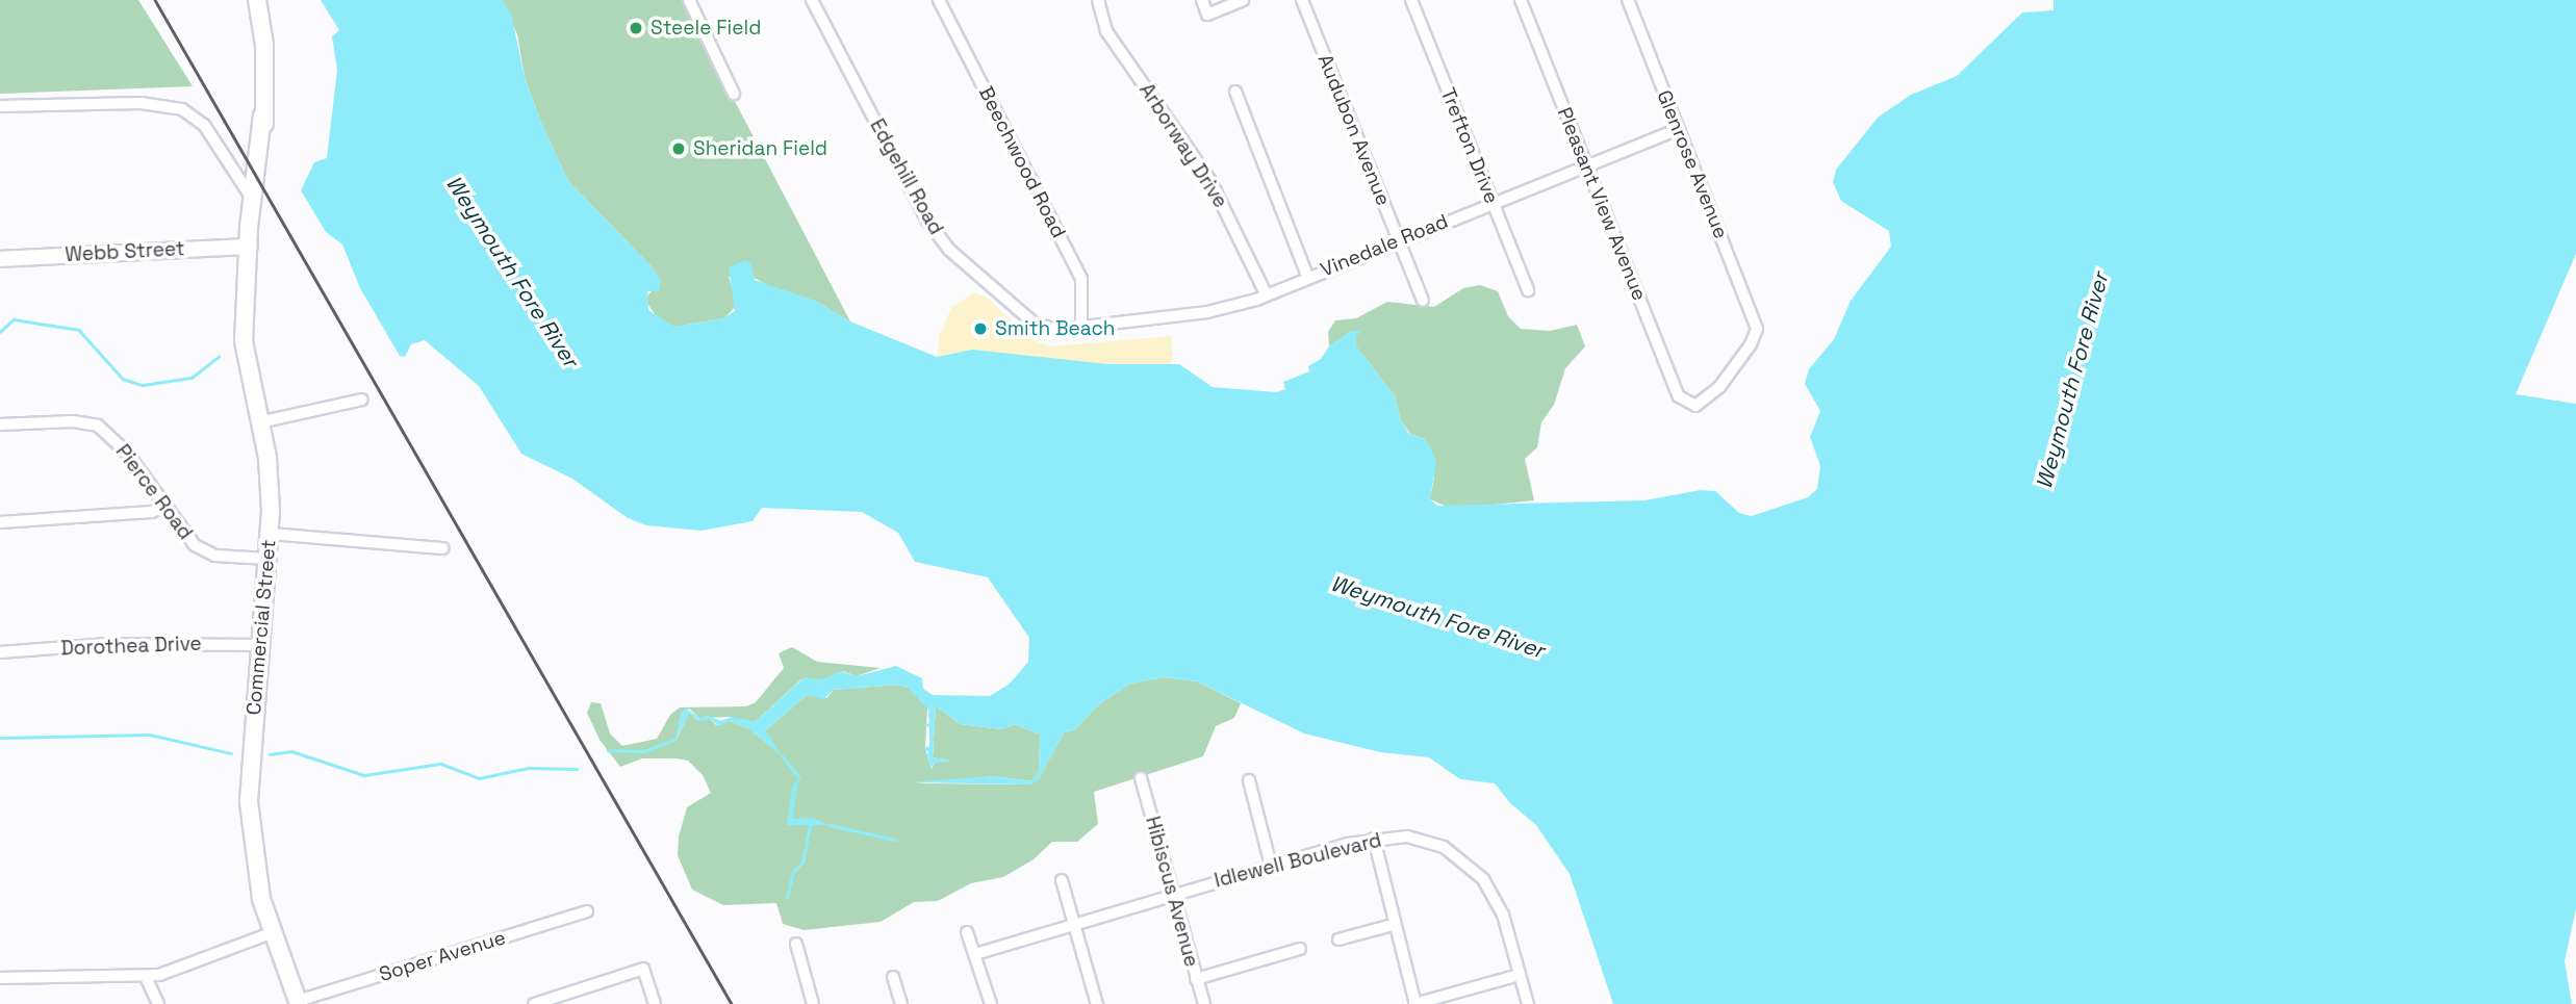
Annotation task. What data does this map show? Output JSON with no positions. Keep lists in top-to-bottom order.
{
  "streets": {
    "main road": ["Commercial Street"],
    "street": [
      "Audubon Avenue",
      "Arborway Drive",
      "Trefton Drive",
      "Beechwood Road",
      "Glenrose Avenue",
      "Edgehill Road",
      "Pleasant View Avenue",
      "Vinedale Road",
      "Webb Street",
      "Pierce Road",
      "Dorothea Drive",
      "Idlewell Boulevard",
      "Hibiscus Avenue",
      "Soper Avenue"
    ]
  },
  "crossings": [
    ["Audubon Avenue", "Vinedale Road"],
    ["Arborway Drive", "Vinedale Road"],
    ["Trefton Drive", "Vinedale Road"],
    ["Beechwood Road", "Edgehill Road"],
    ["Beechwood Road", "Vinedale Road"],
    ["Glenrose Avenue", "Pleasant View Avenue"],
    ["Glenrose Avenue", "Vinedale Road"],
    ["Edgehill Road", "Vinedale Road"],
    ["Pleasant View Avenue", "Vinedale Road"],
    ["Webb Street", "Commercial Street"],
    ["Pierce Road", "Commercial Street"],
    ["Commercial Street", "Dorothea Drive"],
    ["Commercial Street", "Soper Avenue"],
    ["Idlewell Boulevard", "Hibiscus Avenue"]
  ],
  "water": ["Weymouth Fore River"],
  "places": ["Steele Field", "Sheridan Field", "Smith Beach"]
}
